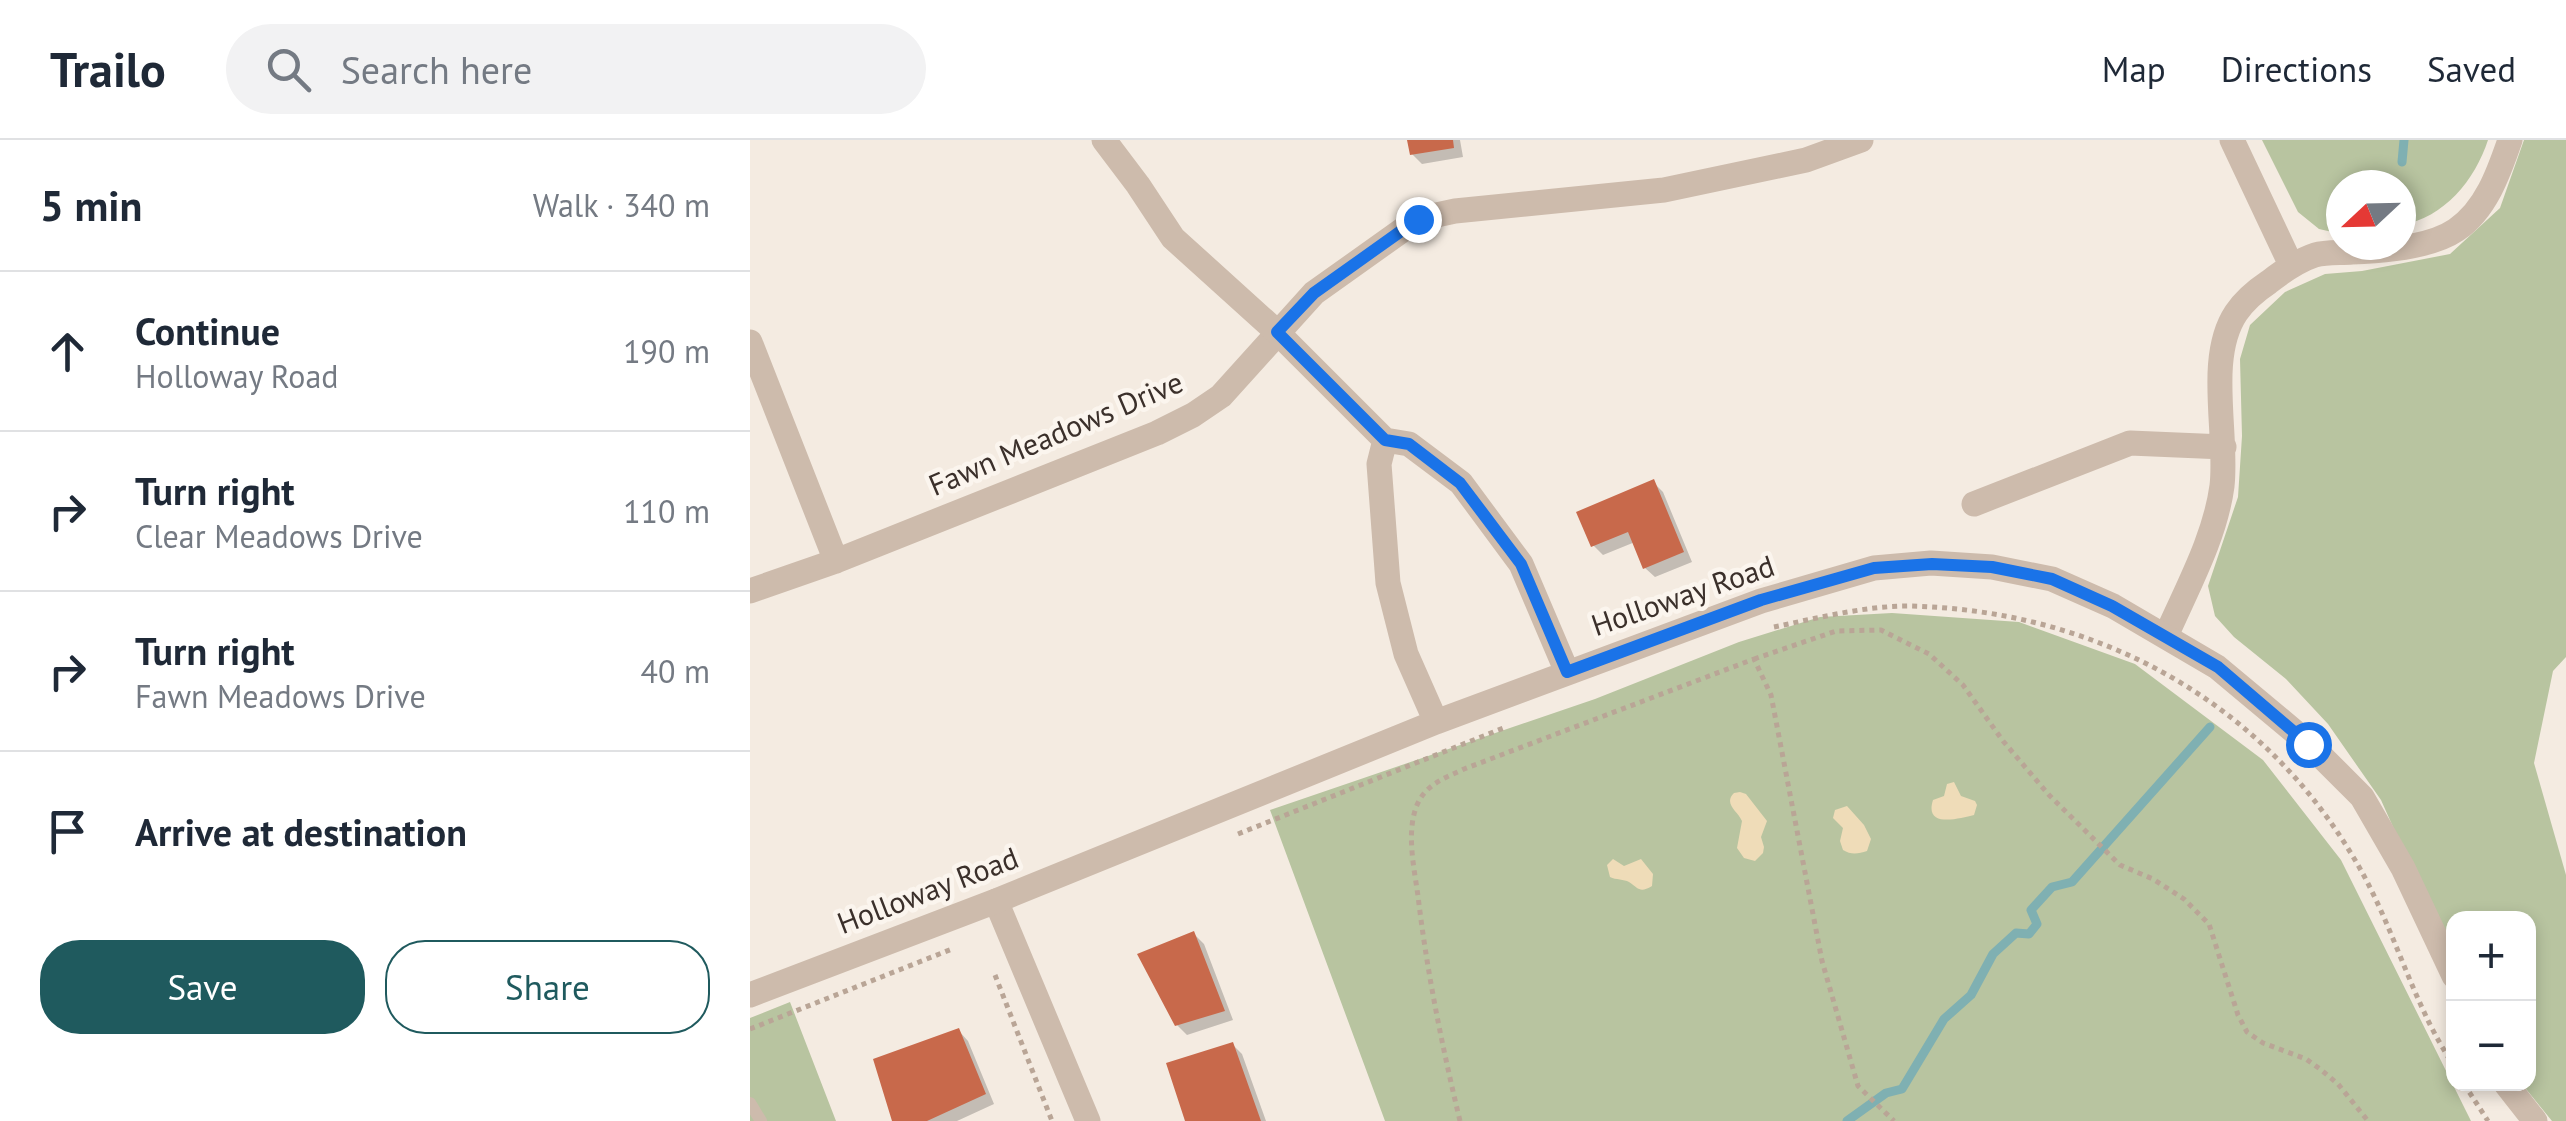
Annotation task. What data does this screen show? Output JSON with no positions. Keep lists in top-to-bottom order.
{
  "streets": {
    "street": ["Fawn Meadows Drive", "Holloway Road"]
  },
  "north": "left",
  "page": {
    "header": "Trailo",
    "search": "Search here",
    "nav": ["Map", "Directions", "Saved"],
    "heading": ["5 min", "Walk · 340 m"],
    "list": [
      ["Continue", "Holloway Road", "190 m"],
      ["Turn right", "Clear Meadows Drive", "110 m"],
      ["Turn right", "Fawn Meadows Drive", "40 m"],
      "Arrive at destination"
    ],
    "buttons": ["Save", "Share"],
    "map_buttons": ["+", "−"]
  }
}
